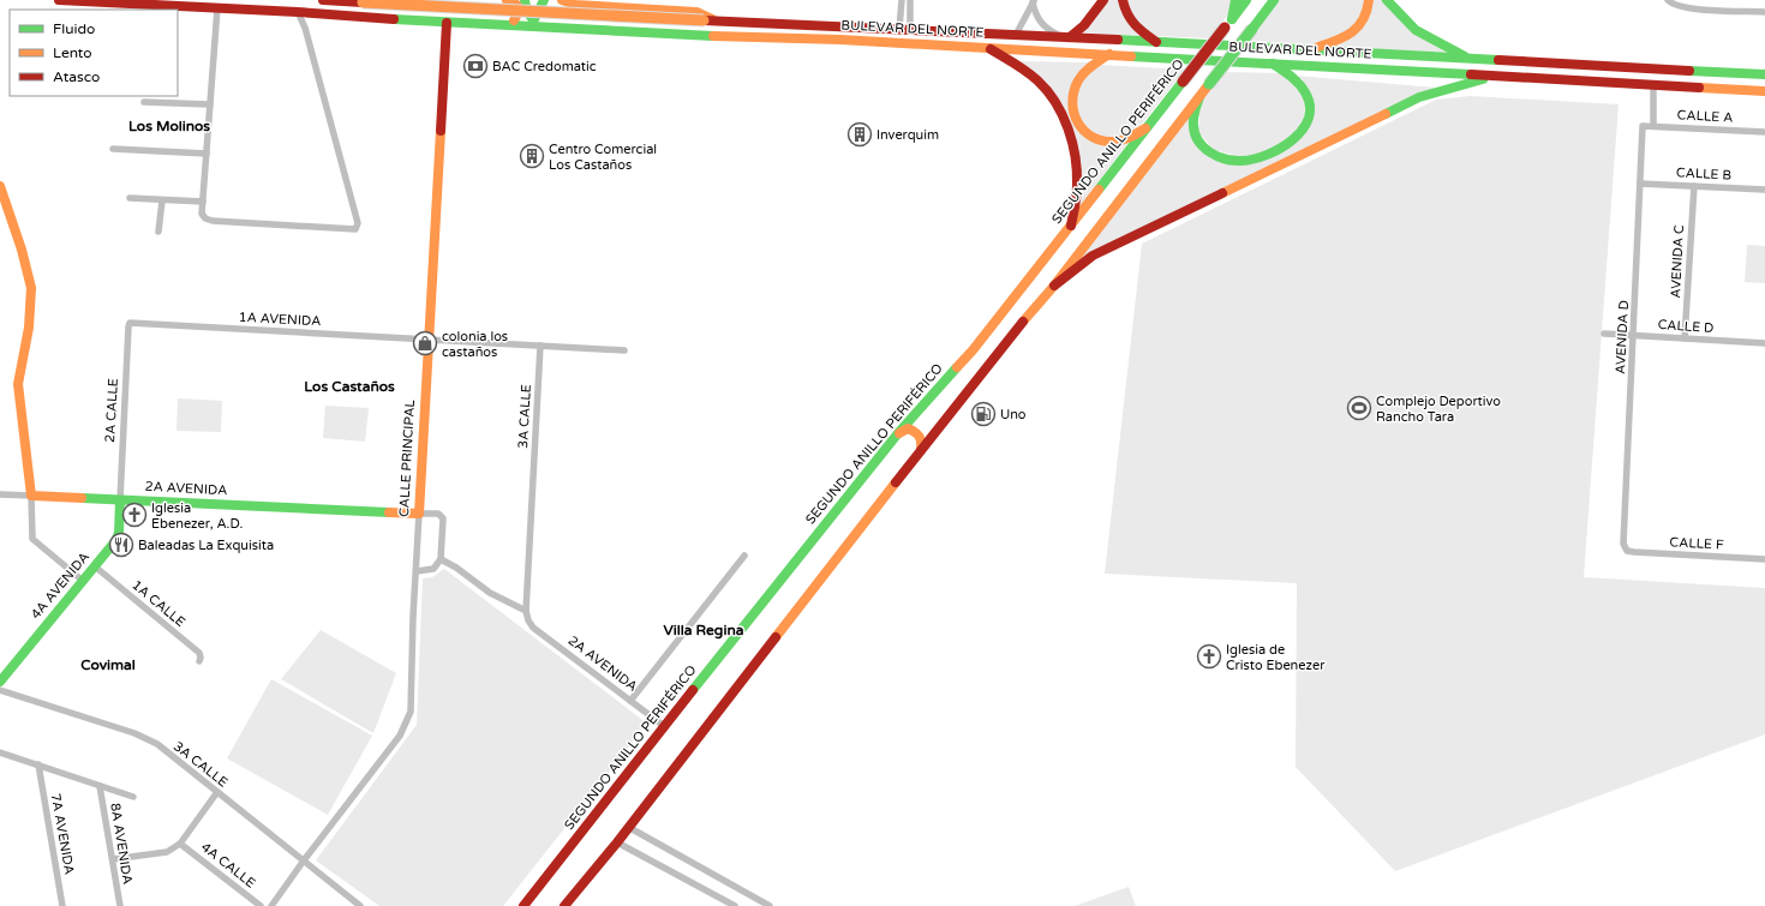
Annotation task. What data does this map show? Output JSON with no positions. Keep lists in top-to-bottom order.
{
  "streets": {
    "main road": [
      "BULEVAR DEL NORTE",
      "SEGUNDO ANILLO PERIFÉRICO",
      "CALLE PRINCIPAL",
      "2A AVENIDA",
      "4A AVENIDA"
    ],
    "street": [
      "CALLE A",
      "CALLE B",
      "AVENIDA C",
      "1A AVENIDA",
      "CALLE D",
      "AVENIDA D",
      "2A CALLE",
      "3A CALLE",
      "CALLE F",
      "1A CALLE",
      "7A AVENIDA",
      "8A AVENIDA",
      "4A CALLE"
    ]
  },
  "crossings": [
    ["BULEVAR DEL NORTE", "CALLE PRINCIPAL"],
    ["CALLE A", "AVENIDA D"],
    ["SEGUNDO ANILLO PERIFÉRICO", "2A AVENIDA"],
    ["CALLE B", "AVENIDA C"],
    ["CALLE B", "AVENIDA D"],
    ["AVENIDA C", "CALLE D"],
    ["1A AVENIDA", "2A CALLE"],
    ["1A AVENIDA", "3A CALLE"],
    ["1A AVENIDA", "CALLE PRINCIPAL"],
    ["CALLE D", "AVENIDA D"],
    ["AVENIDA D", "CALLE F"],
    ["2A CALLE", "2A AVENIDA"],
    ["2A CALLE", "4A AVENIDA"],
    ["3A CALLE", "CALLE PRINCIPAL"],
    ["3A CALLE", "2A AVENIDA"],
    ["CALLE PRINCIPAL", "2A AVENIDA"],
    ["2A AVENIDA", "4A AVENIDA"],
    ["4A AVENIDA", "1A CALLE"]
  ],
  "districts": [
    "Los Molinos",
    "Los Castaños",
    "Villa Regina",
    "Covimal"
  ],
  "places": {
    "bank": ["BAC Credomatic"],
    "building": ["Inverquim", "Centro Comercial Los Castaños"],
    "shop": ["colonia los castaños"],
    "sports": ["Complejo Deportivo Rancho Tara"],
    "fuel station": ["Uno"],
    "church": ["Iglesia Ebenezer, A.D.", "Iglesia de Cristo Ebenezer"],
    "restaurant": ["Baleadas La Exquisita"]
  },
  "legend": ["Fluido", "Lento", "Atasco"]
}
